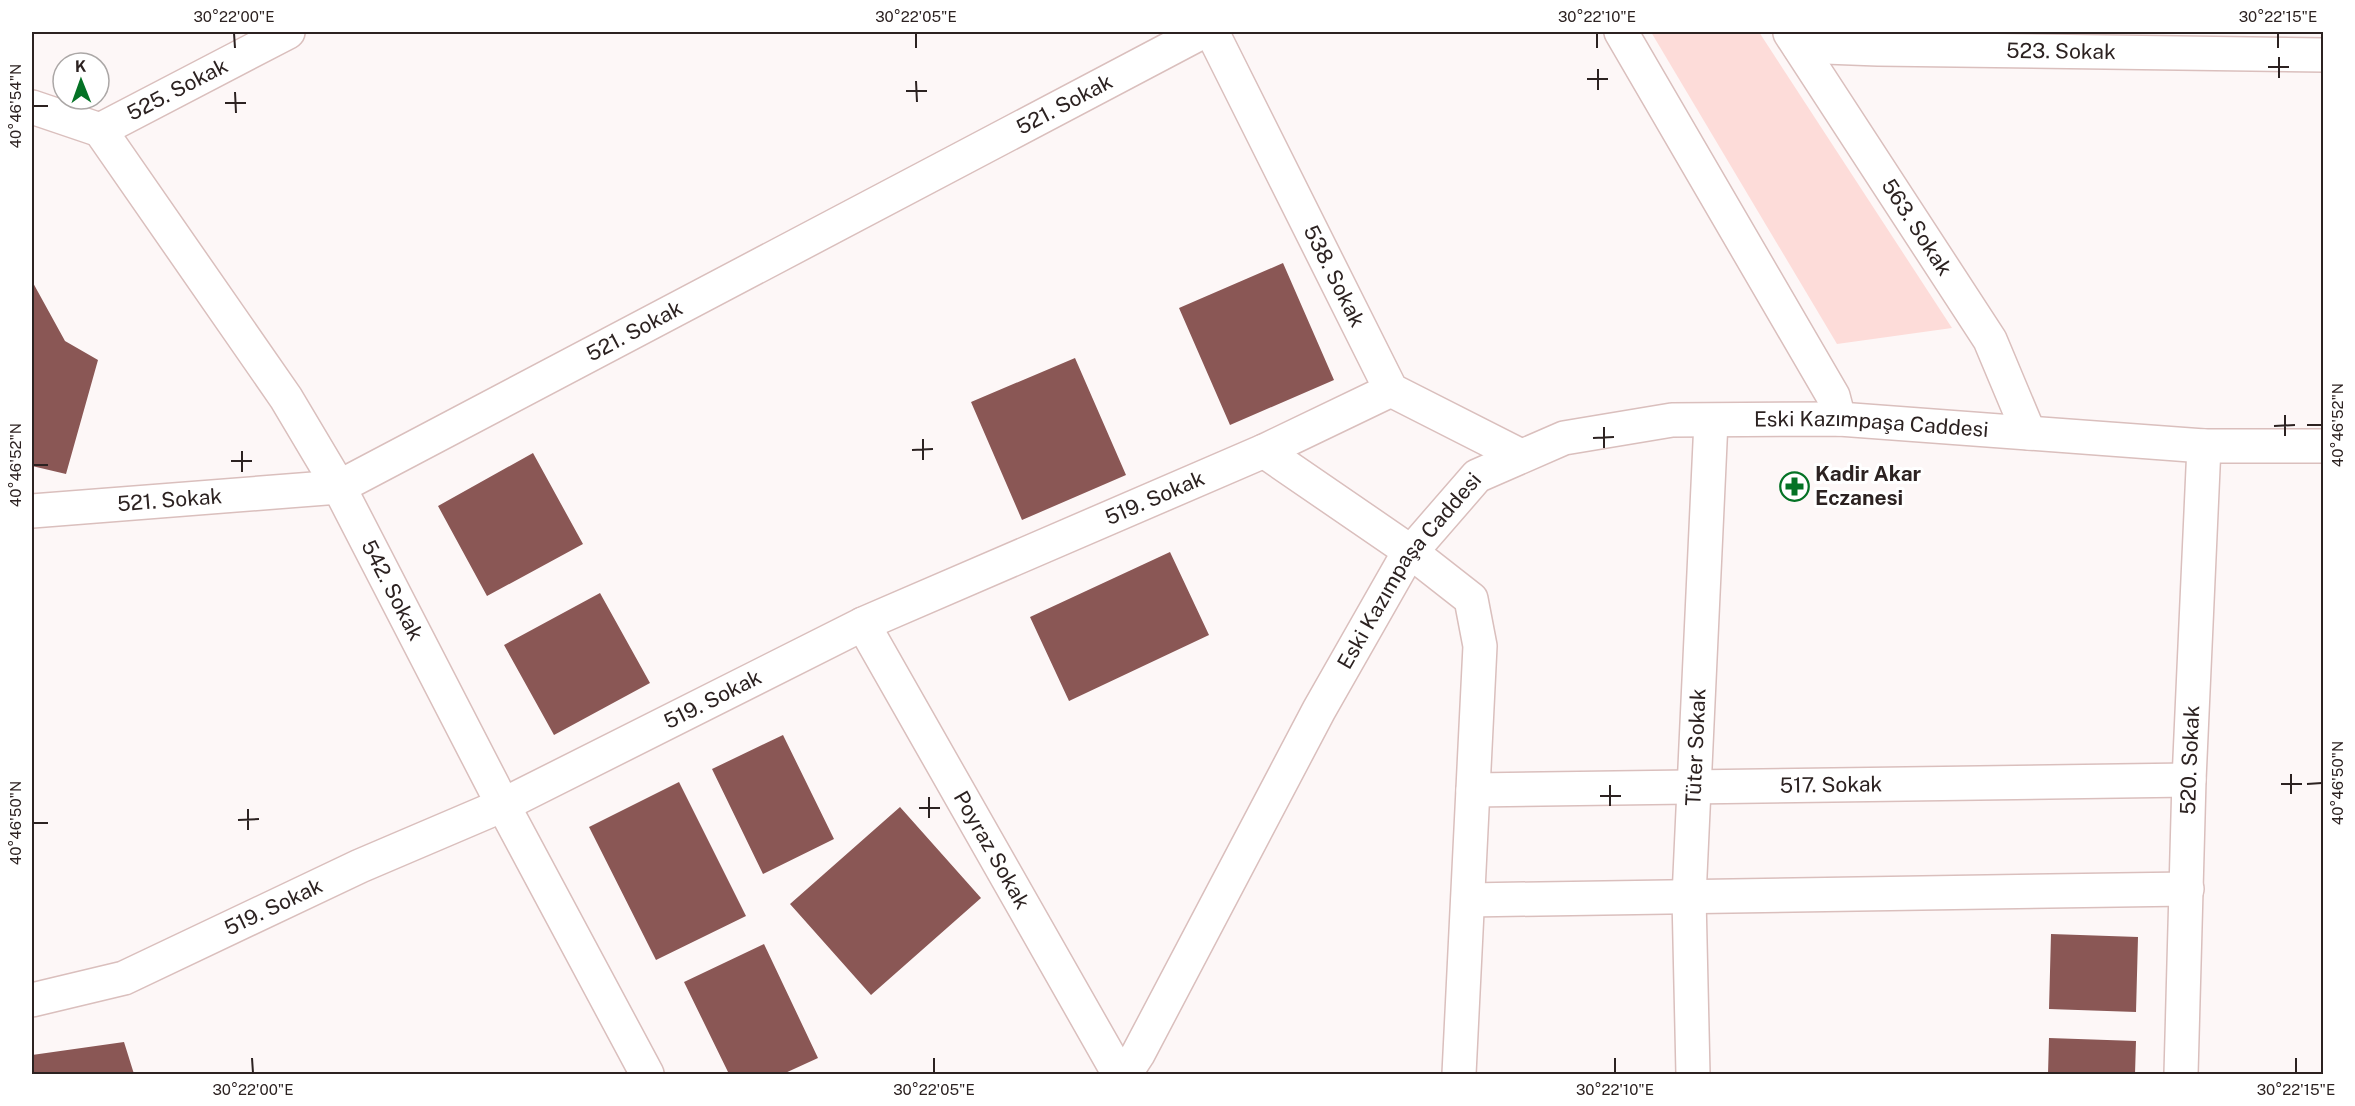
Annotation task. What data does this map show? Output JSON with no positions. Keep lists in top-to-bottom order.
{
  "streets": {
    "street": [
      "523. Sokak",
      "525. Sokak",
      "521. Sokak",
      "563. Sokak",
      "538. Sokak",
      "Eski Kazımpaşa Caddesi",
      "519. Sokak",
      "542. Sokak",
      "Tüter Sokak",
      "520. Sokak",
      "517. Sokak",
      "Poyraz Sokak"
    ]
  },
  "crossings": [
    ["523. Sokak", "563. Sokak"],
    ["525. Sokak", "542. Sokak"],
    ["521. Sokak", "542. Sokak"],
    ["563. Sokak", "Eski Kazımpaşa Caddesi"],
    ["538. Sokak", "519. Sokak"],
    ["Eski Kazımpaşa Caddesi", "Tüter Sokak"],
    ["Eski Kazımpaşa Caddesi", "520. Sokak"],
    ["519. Sokak", "542. Sokak"],
    ["519. Sokak", "Poyraz Sokak"],
    ["Tüter Sokak", "517. Sokak"],
    ["520. Sokak", "517. Sokak"]
  ],
  "places": {
    "pharmacy": ["Kadir Akar Eczanesi"]
  },
  "north": "top",
  "coordinates": [
    "30°22'00\"E",
    "30°22'05\"E",
    "30°22'10\"E",
    "30°22'15\"E",
    "40°46'54\"N",
    "40°46'52\"N",
    "40°46'50\"N"
  ]
}
